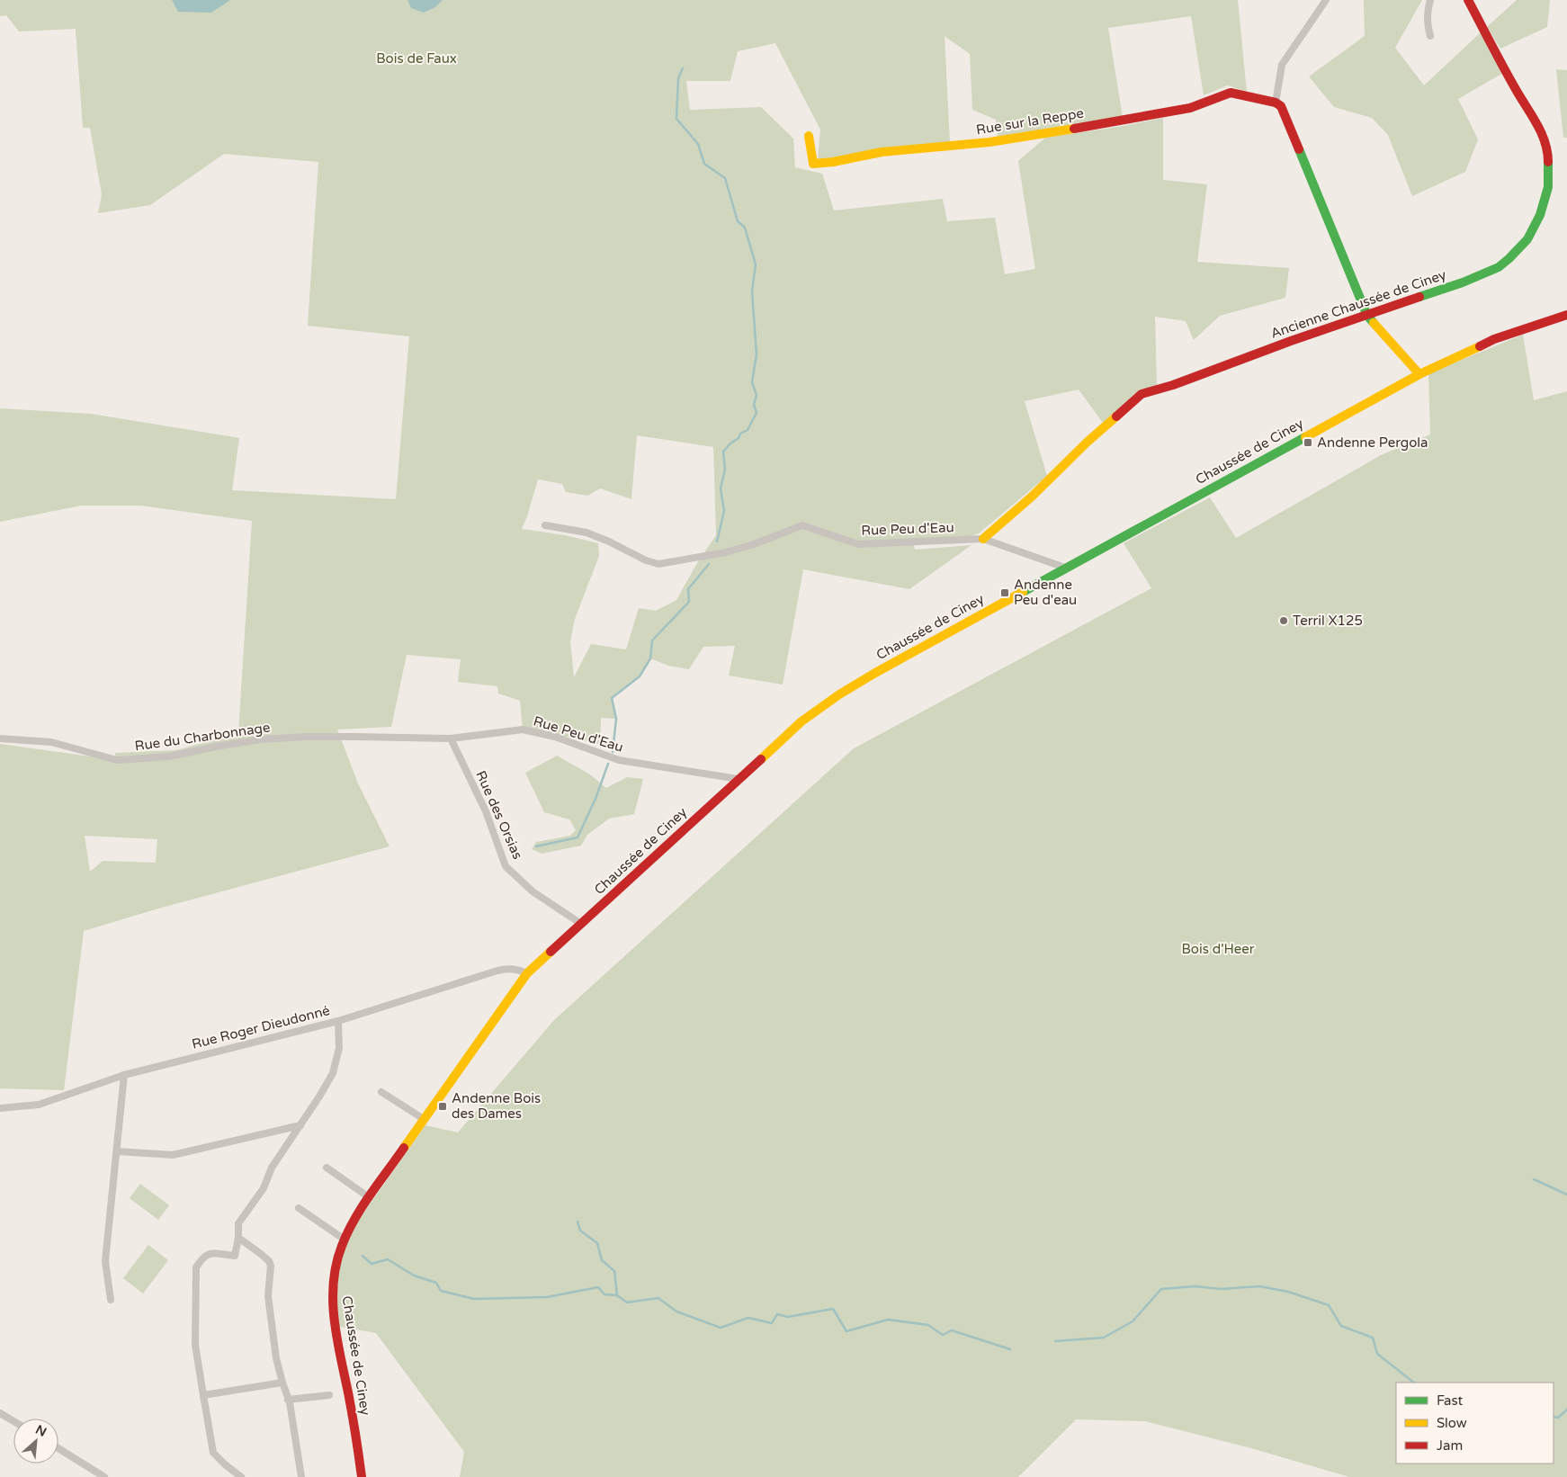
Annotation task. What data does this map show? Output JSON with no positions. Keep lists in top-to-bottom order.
{
  "streets": {
    "main road": ["Rue sur la Reppe", "Ancienne Chaussée de Ciney", "Chaussée de Ciney"],
    "street": [
      "Rue Peu d'Eau",
      "Rue du Charbonnage",
      "Rue des Orsias",
      "Rue Roger Dieudonné"
    ]
  },
  "crossings": [
    ["Ancienne Chaussée de Ciney", "Rue Peu d'Eau"],
    ["Chaussée de Ciney", "Rue Peu d'Eau"],
    ["Chaussée de Ciney", "Rue des Orsias"],
    ["Chaussée de Ciney", "Rue Roger Dieudonné"],
    ["Rue Peu d'Eau", "Rue du Charbonnage"],
    ["Rue Peu d'Eau", "Rue des Orsias"]
  ],
  "parks": ["Bois de Faux", "Bois d'Heer"],
  "places": {
    "transit": ["Andenne Pergola", "Andenne Peu d'eau", "Andenne Bois des Dames"],
    "other": ["Terril X125"]
  },
  "legend": ["Fast", "Slow", "Jam"],
  "north": "top right"
}
